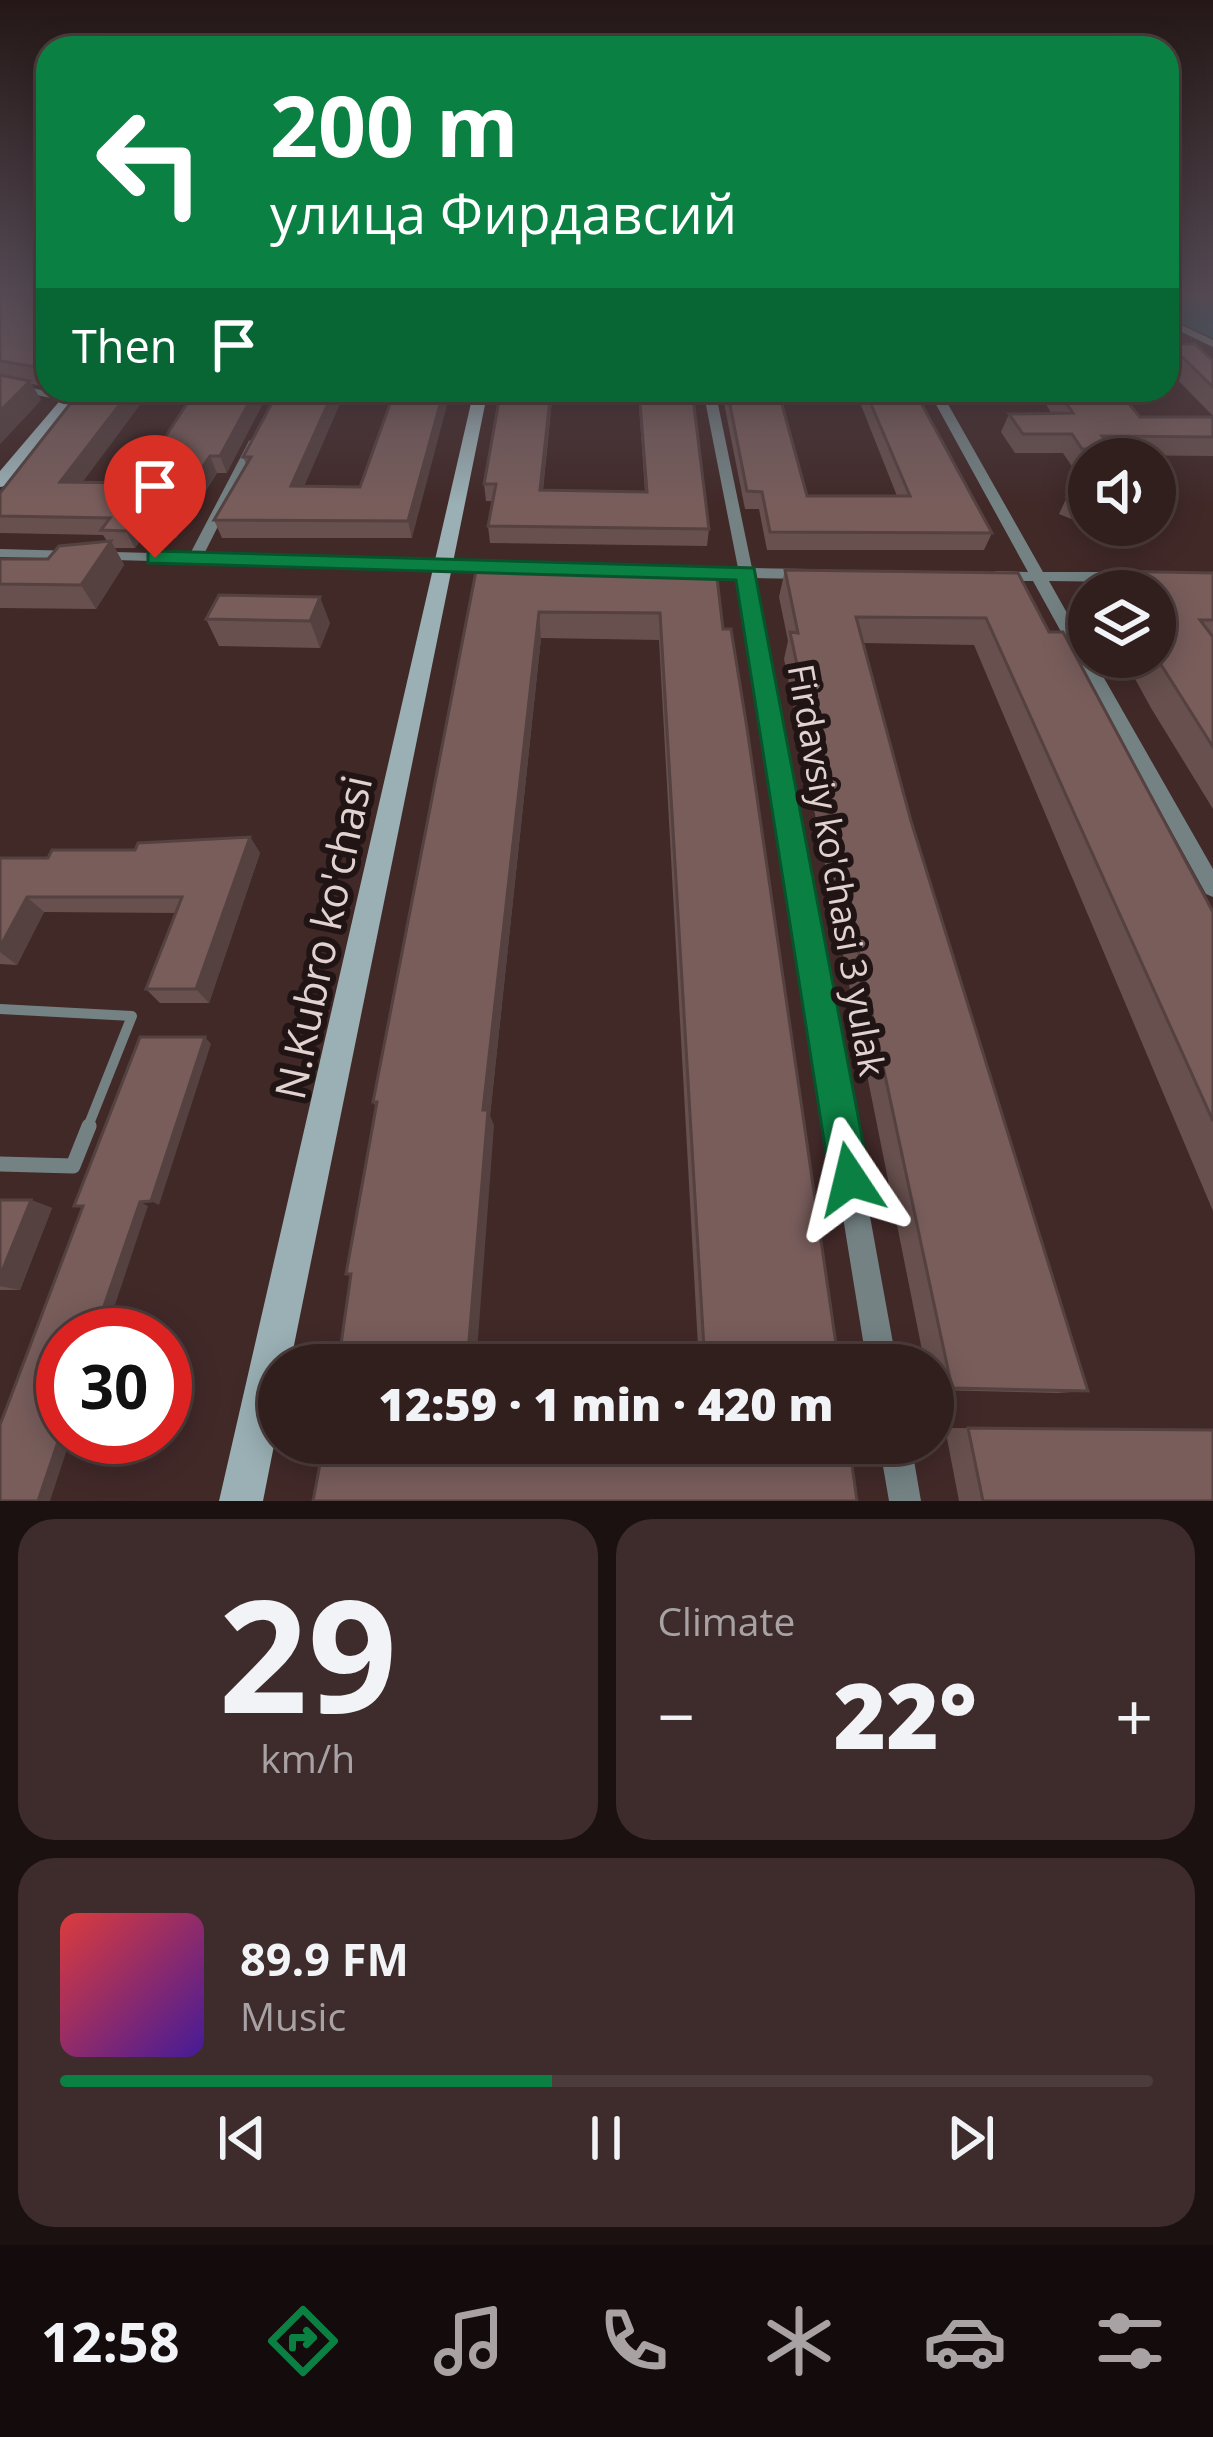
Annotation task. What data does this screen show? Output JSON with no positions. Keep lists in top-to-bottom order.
{
  "streets": {
    "street": ["Firdavsiy ko'chasi 3 yulak", "N.Kubro ko'chasi"]
  },
  "page": {
    "turn": ["200 m", "улица Фирдавсий"],
    "then": "Then",
    "limit": "30",
    "trip": "12:59 · 1 min · 420 m",
    "tile": [
      ["29", "km/h"],
      "Climate"
    ],
    "heat": ["−", "22°", "+"],
    "song": ["89.9 FM", "Music"],
    "tabs": "12:58"
  }
}
